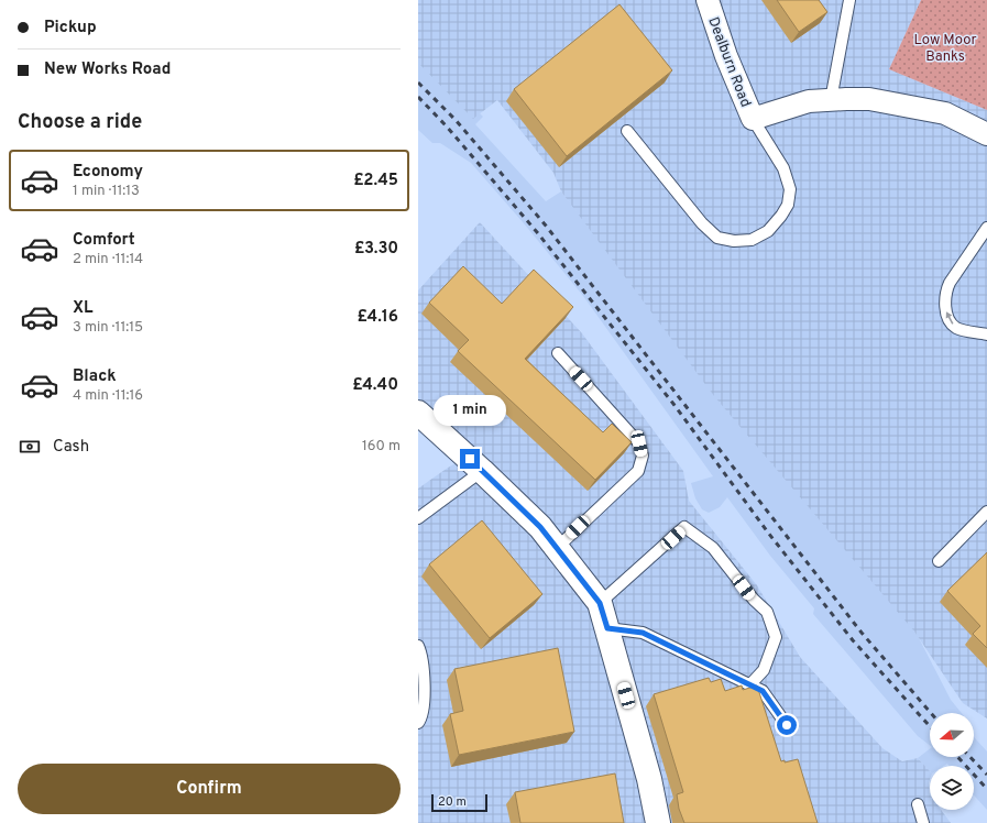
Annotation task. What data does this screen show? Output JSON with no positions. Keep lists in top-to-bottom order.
{
  "streets": {
    "street": ["Dealburn Road"]
  },
  "parks": ["Low Moor Banks"],
  "scale_bar": "20 m",
  "north": "left",
  "page": {
    "banner": ["Pickup", "New Works Road"],
    "heading": "Choose a ride",
    "list": [
      {
        "name": "Economy",
        "note": "1 min · 11:13",
        "value": "£2.45"
      },
      {
        "name": "Comfort",
        "note": "2 min · 11:14",
        "value": "£3.30"
      },
      {
        "name": "XL",
        "note": "3 min · 11:15",
        "value": "£4.16"
      },
      {
        "name": "Black",
        "note": "4 min · 11:16",
        "value": "£4.40"
      }
    ],
    "bubble": "1 min",
    "pay": ["Cash", "160 m"],
    "buttons": "Confirm",
    "scale": "20 m"
  }
}
